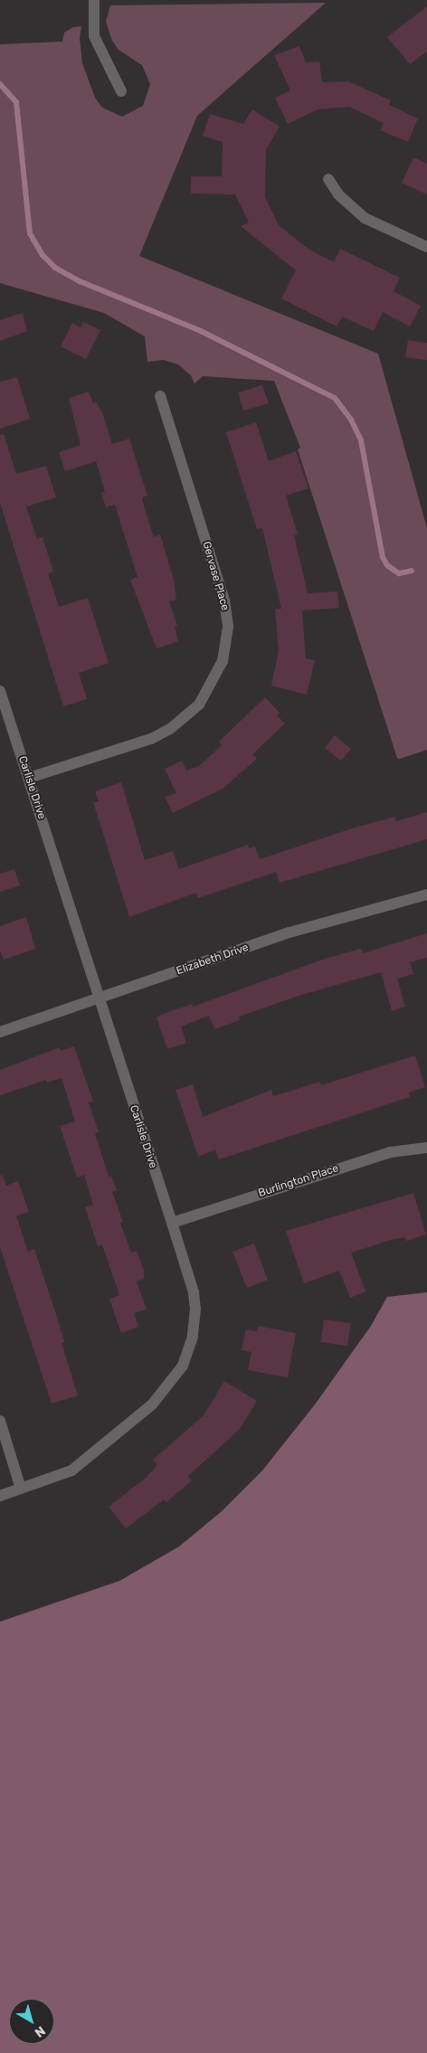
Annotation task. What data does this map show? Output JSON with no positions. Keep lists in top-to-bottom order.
{
  "streets": {
    "street": [
      "Gervase Place",
      "Carlisle Drive",
      "Elizabeth Drive",
      "Burlington Place"
    ]
  },
  "crossings": [
    ["Gervase Place", "Carlisle Drive"],
    ["Carlisle Drive", "Elizabeth Drive"],
    ["Carlisle Drive", "Burlington Place"]
  ],
  "north": "bottom right"
}
